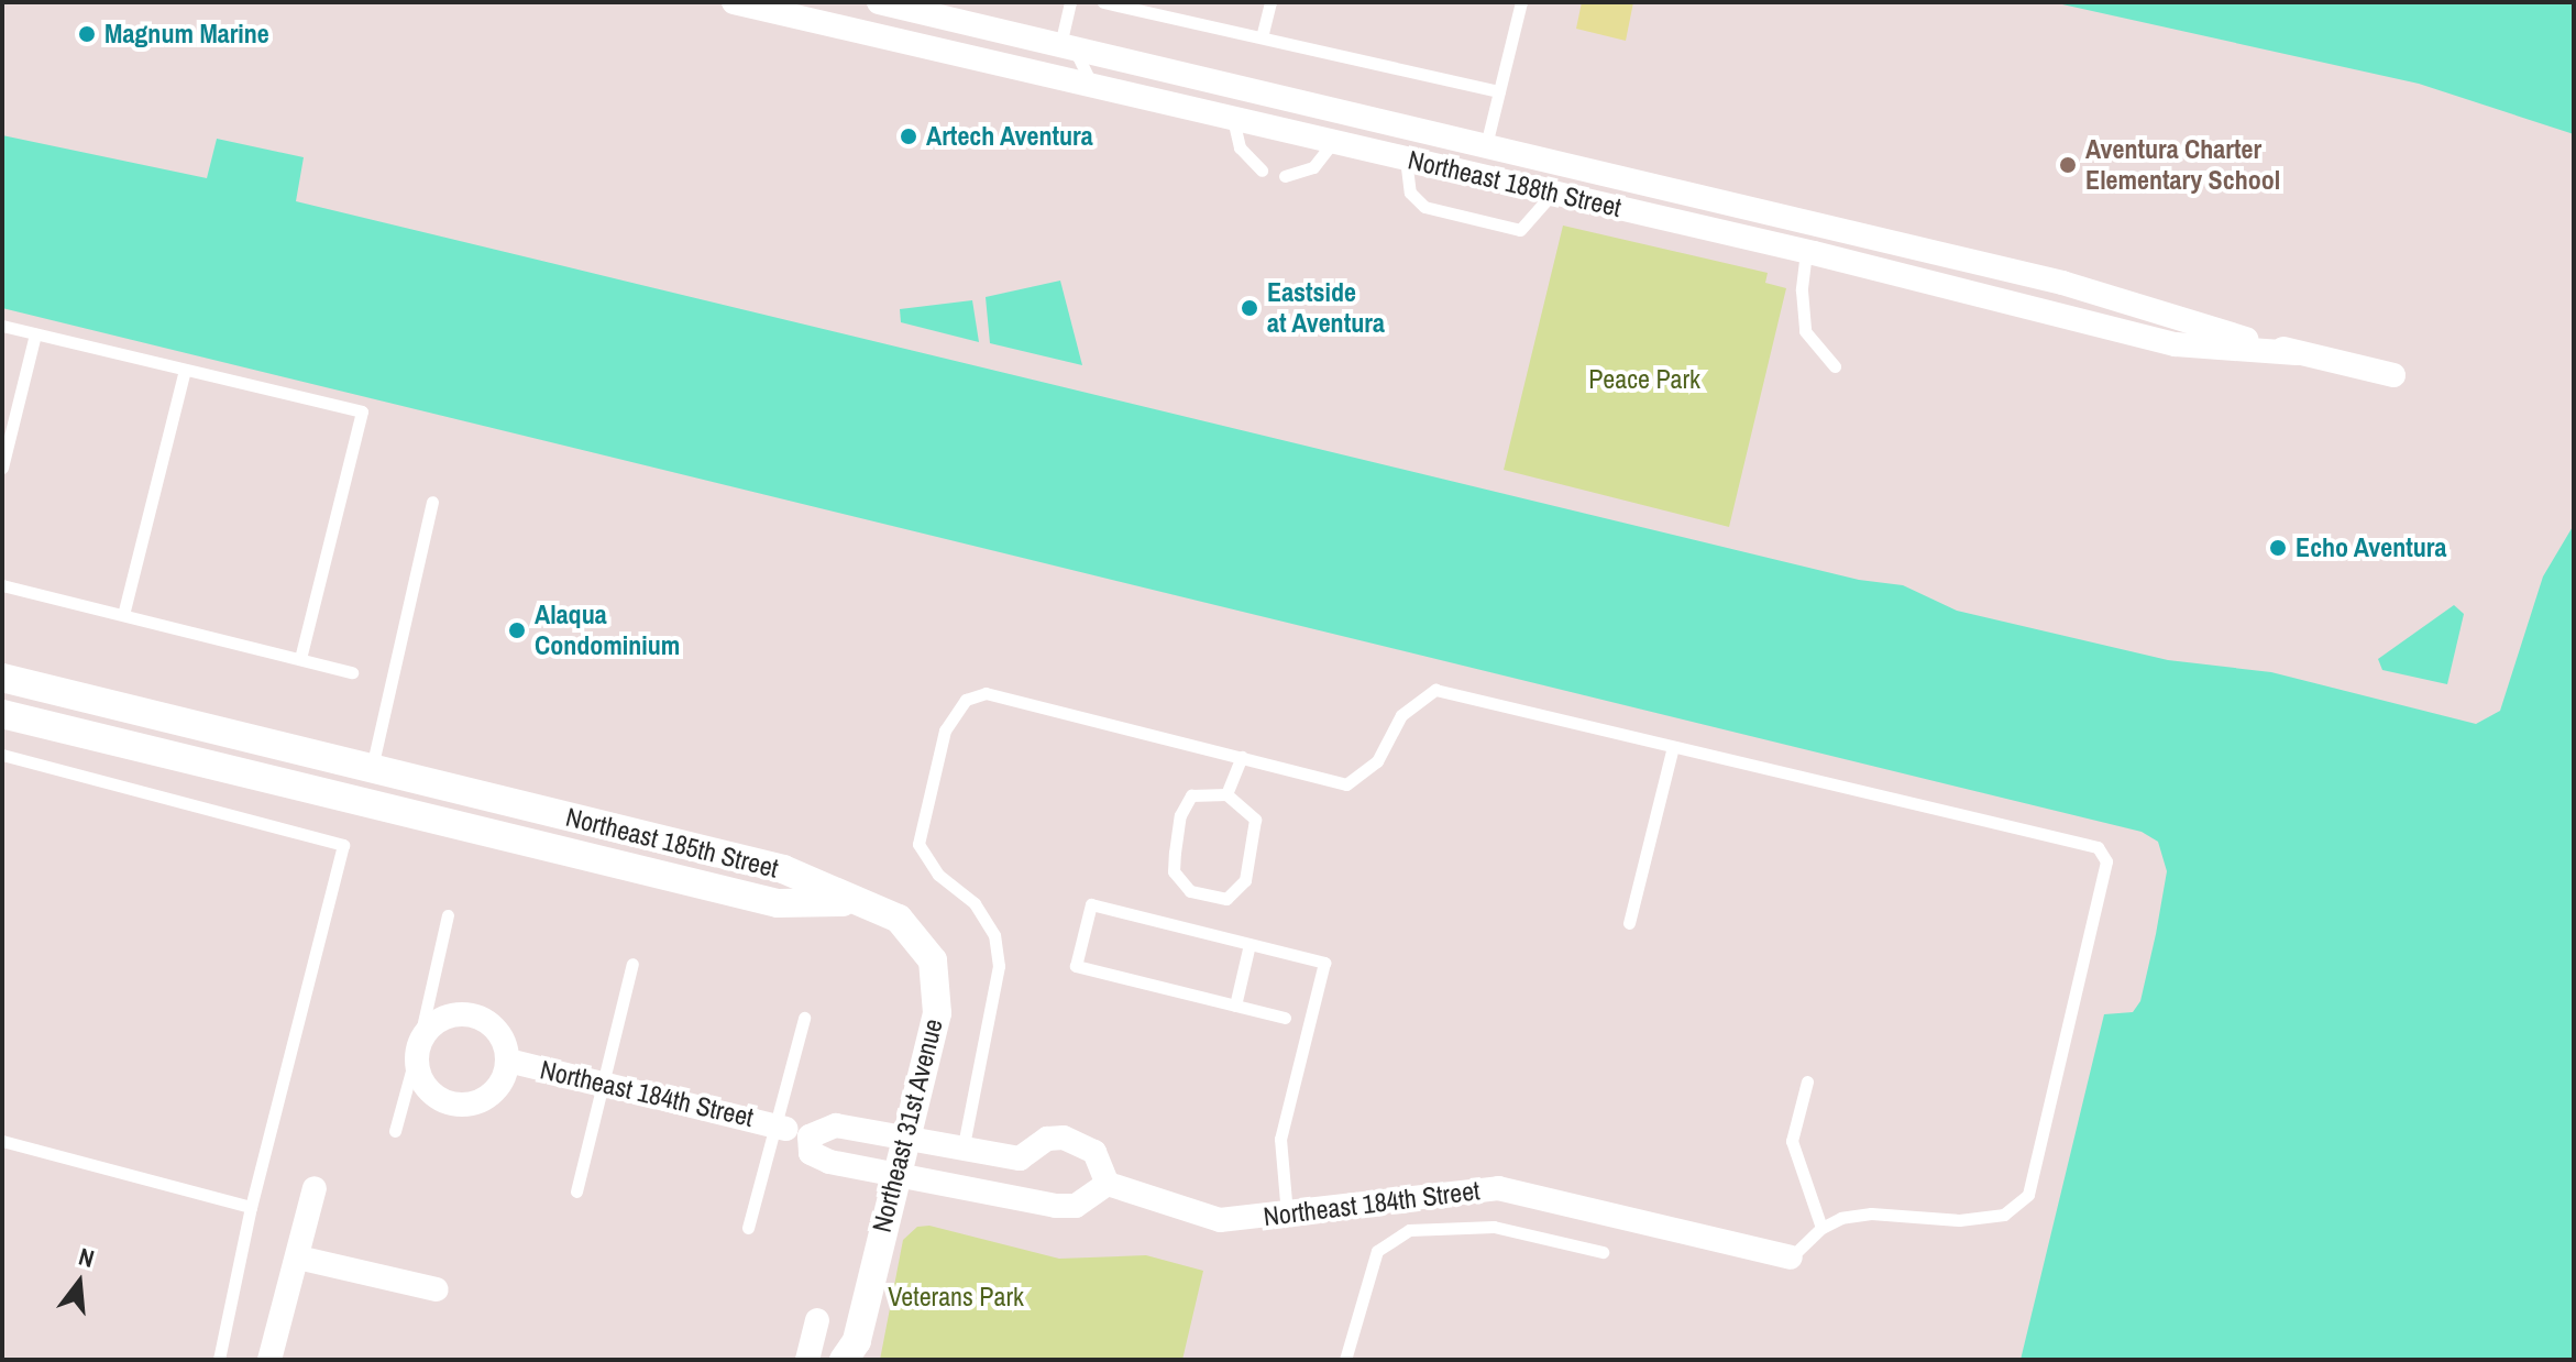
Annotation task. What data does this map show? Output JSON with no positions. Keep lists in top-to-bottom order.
{
  "streets": {
    "street": [
      "Northeast 188th Street",
      "Northeast 185th Street",
      "Northeast 184th Street",
      "Northeast 31st Avenue"
    ]
  },
  "crossings": [
    ["Northeast 185th Street", "Northeast 31st Avenue"],
    ["Northeast 184th Street", "Northeast 31st Avenue"]
  ],
  "parks": ["Peace Park", "Veterans Park"],
  "places": [
    "Magnum Marine",
    "Artech Aventura",
    "Aventura Charter Elementary School",
    "Eastside at Aventura",
    "Echo Aventura",
    "Alaqua Condominium"
  ],
  "north": "top"
}
